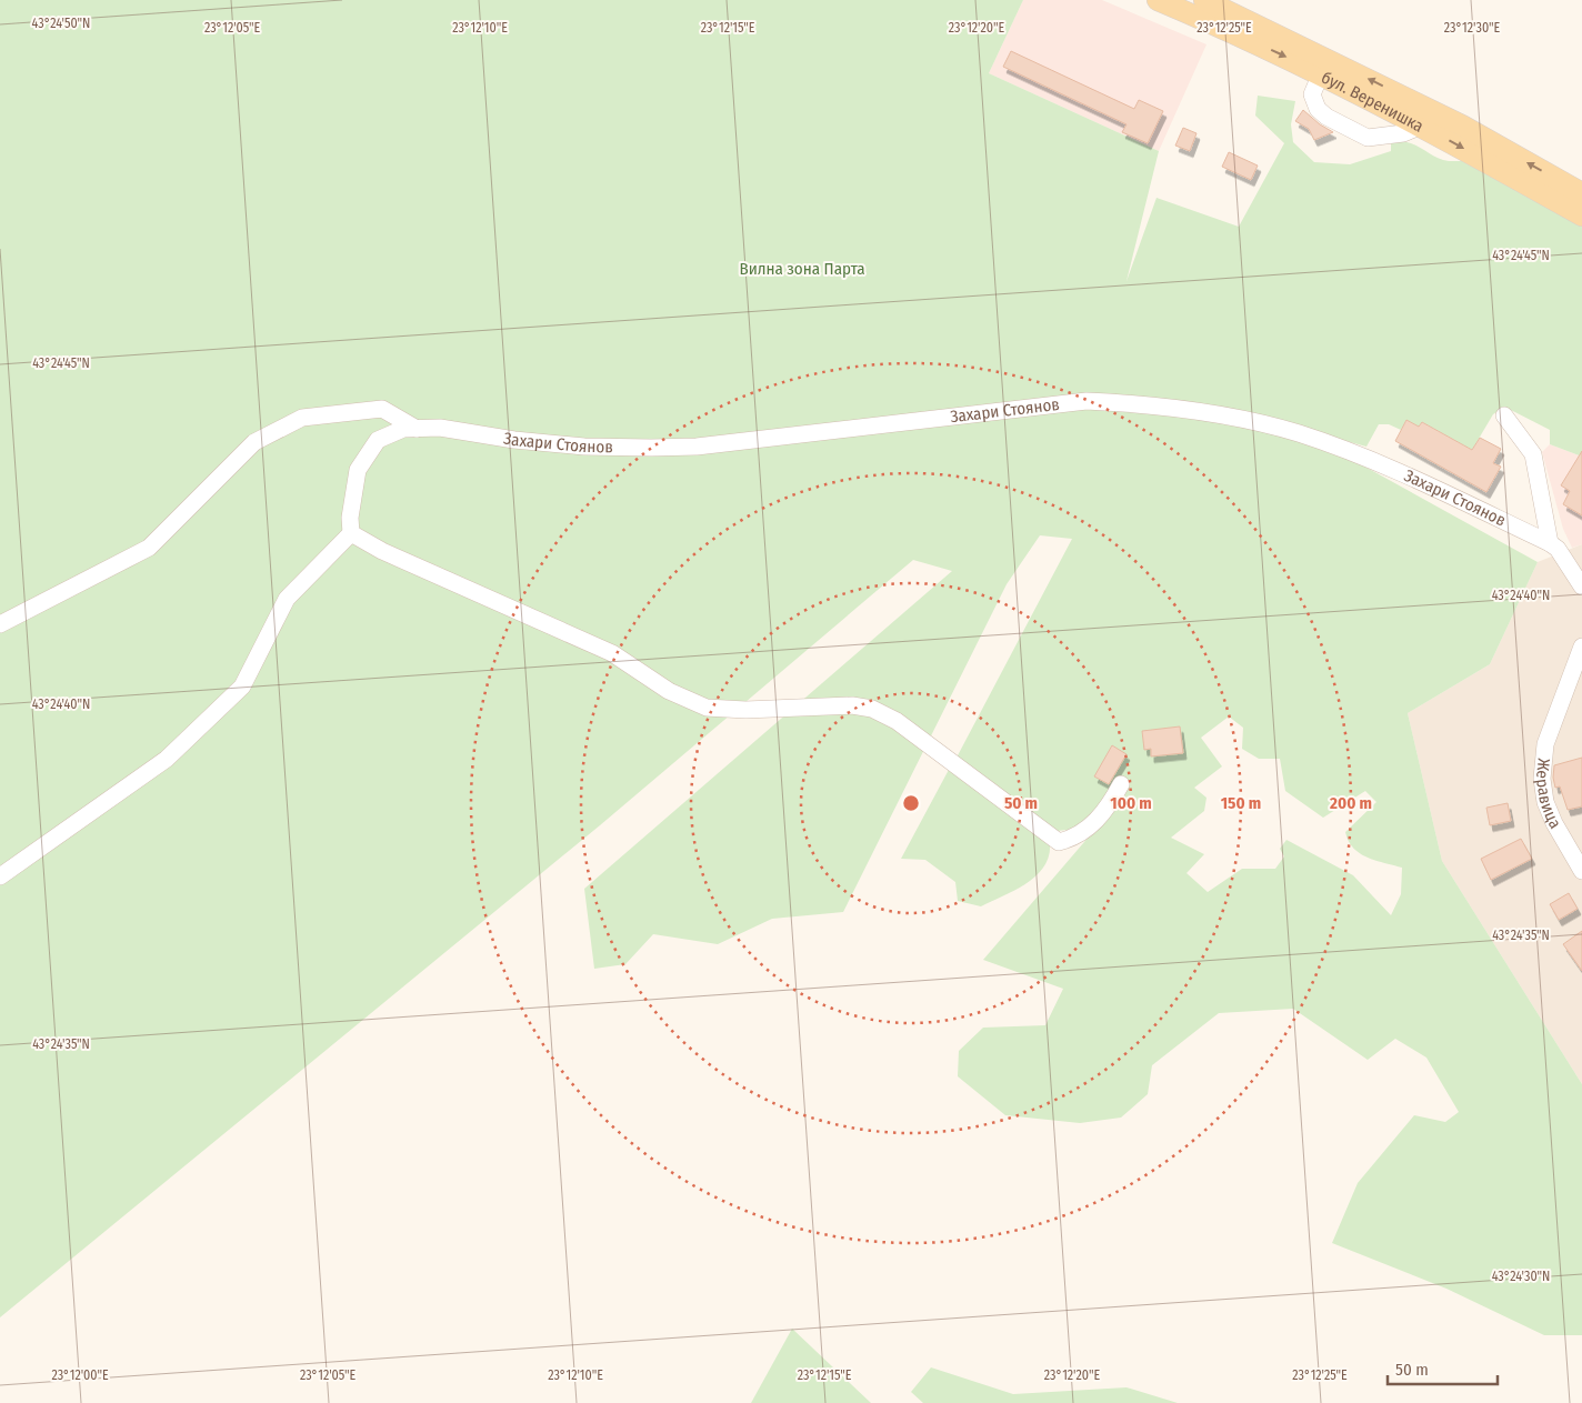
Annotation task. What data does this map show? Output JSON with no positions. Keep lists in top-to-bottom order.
{
  "streets": {
    "main road": ["бул. Веренишка"],
    "street": ["Захари Стоянов", "Жеравица"]
  },
  "parks": ["Вилна зона Парта"],
  "scale_bar": "50 m",
  "coordinates": [
    "43°24'50\"N",
    "23°12'05\"E",
    "23°12'10\"E",
    "23°12'15\"E",
    "23°12'20\"E",
    "23°12'25\"E",
    "23°12'30\"E",
    "43°24'45\"N",
    "43°24'40\"N",
    "43°24'35\"N",
    "43°24'30\"N",
    "23°12'00\"E"
  ],
  "rings": [
    "50 m",
    "100 m",
    "150 m",
    "200 m"
  ]
}
